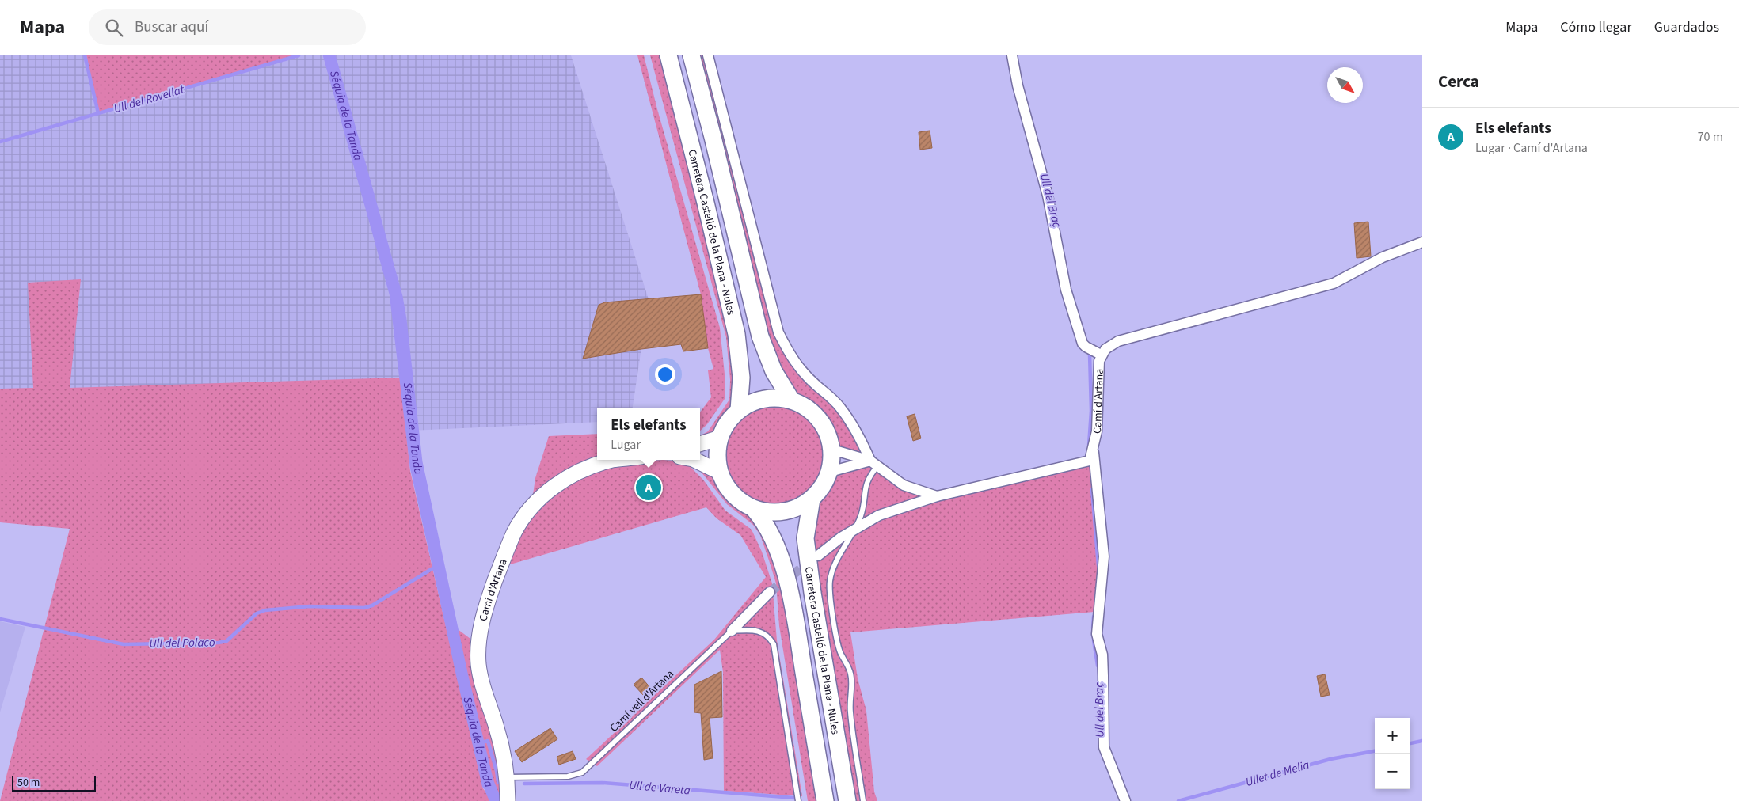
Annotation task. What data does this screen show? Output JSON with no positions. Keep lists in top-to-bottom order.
{
  "streets": {
    "main road": ["Carretera Castelló de la Plana - Nules"],
    "street": ["Camí d'Artana", "Camí vell d'Artana"]
  },
  "crossings": [
    ["Camí d'Artana", "Camí vell d'Artana"]
  ],
  "water": [
    "Ull del Rovellat",
    "Séquia de la Tanda",
    "Ull del Braç",
    "Ull del Polaco",
    "Ullet de Melia",
    "Ull de Vareta"
  ],
  "scale_bar": "50 m",
  "north": "bottom right",
  "page": {
    "header": "Mapa",
    "search": "Buscar aquí",
    "nav": ["Mapa", "Cómo llegar", "Guardados"],
    "heading": "Cerca",
    "list": [
      {
        "mark": "A",
        "name": "Els elefants",
        "note": "Lugar · Camí d'Artana",
        "value": "70 m"
      }
    ],
    "popup": ["Els elefants", "Lugar"],
    "pins": "A",
    "map_buttons": ["+", "−"],
    "scale": "50 m"
  }
}
